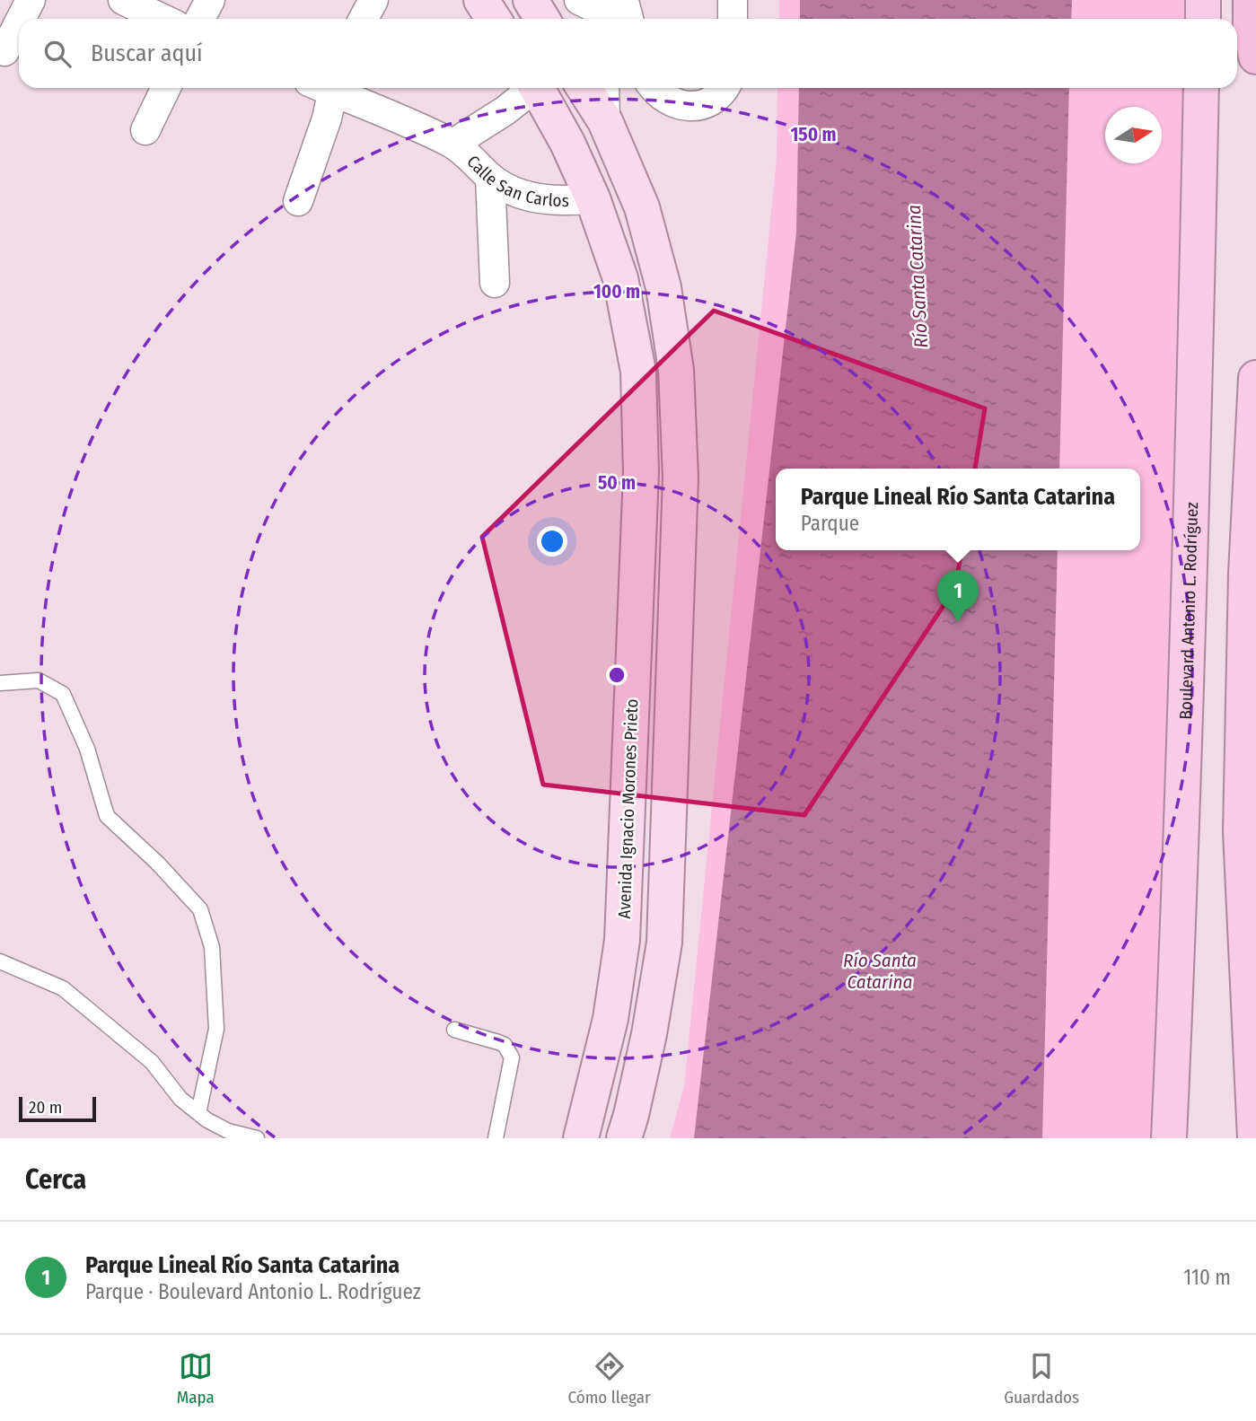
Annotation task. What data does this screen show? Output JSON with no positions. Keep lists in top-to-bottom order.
{
  "streets": {
    "highway": ["Boulevard Antonio L. Rodríguez"],
    "main road": ["Avenida Ignacio Morones Prieto"],
    "street": ["Calle San Carlos"]
  },
  "crossings": [
    ["Calle San Carlos", "Avenida Ignacio Morones Prieto"]
  ],
  "water": ["Río Santa Catarina"],
  "scale_bar": "20 m",
  "north": "right",
  "page": {
    "search": "Buscar aquí",
    "popup": ["Parque Lineal Río Santa Catarina", "Parque"],
    "pins": "1",
    "scale": "20 m",
    "heading": "Cerca",
    "list": [
      {
        "mark": "1",
        "name": "Parque Lineal Río Santa Catarina",
        "note": "Parque · Boulevard Antonio L. Rodríguez",
        "value": "110 m"
      }
    ],
    "nav": ["Mapa", "Cómo llegar", "Guardados"]
  },
  "rings": ["150 m", "100 m", "50 m"]
}
